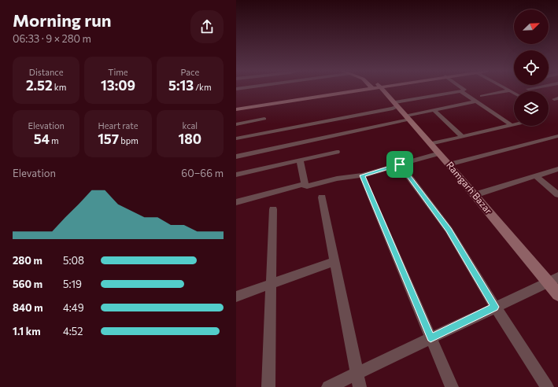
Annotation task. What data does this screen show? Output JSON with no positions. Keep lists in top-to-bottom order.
{
  "streets": {
    "main road": ["Ramgarh Bazar"]
  },
  "north": "top right",
  "page": {
    "heading": ["Morning run", "06:33 · 9 × 280 m"],
    "stats": [
      ["Distance", "2.52 km"],
      ["Time", "13:09"],
      ["Pace", "5:13 /km"],
      ["Elevation", "54 m"],
      ["Heart rate", "157 bpm"],
      ["kcal", "180"]
    ],
    "chart": ["Elevation", "60–66 m"],
    "list": [
      {
        "name": "280 m",
        "note": "5:08"
      },
      {
        "name": "560 m",
        "note": "5:19"
      },
      {
        "name": "840 m",
        "note": "4:49"
      },
      {
        "name": "1.1 km",
        "note": "4:52"
      }
    ]
  }
}
